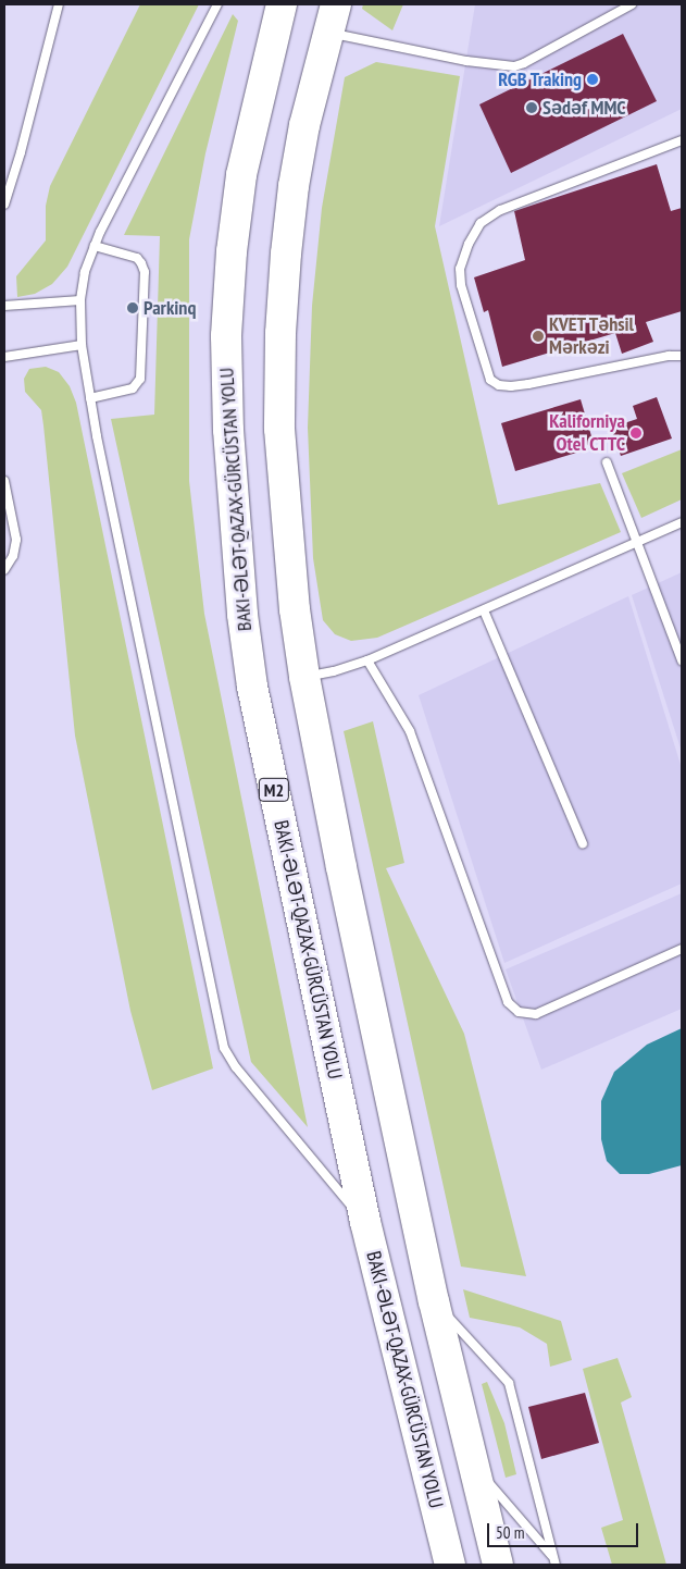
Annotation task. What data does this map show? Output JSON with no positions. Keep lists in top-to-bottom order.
{
  "streets": {
    "highway": ["M2"]
  },
  "places": [
    "RGB Traking",
    "Sədəf MMC",
    "Parkinq",
    "KVET Təhsil Mərkəzi",
    "Kaliforniya Otel CTTC"
  ],
  "scale_bar": "50 m"
}
